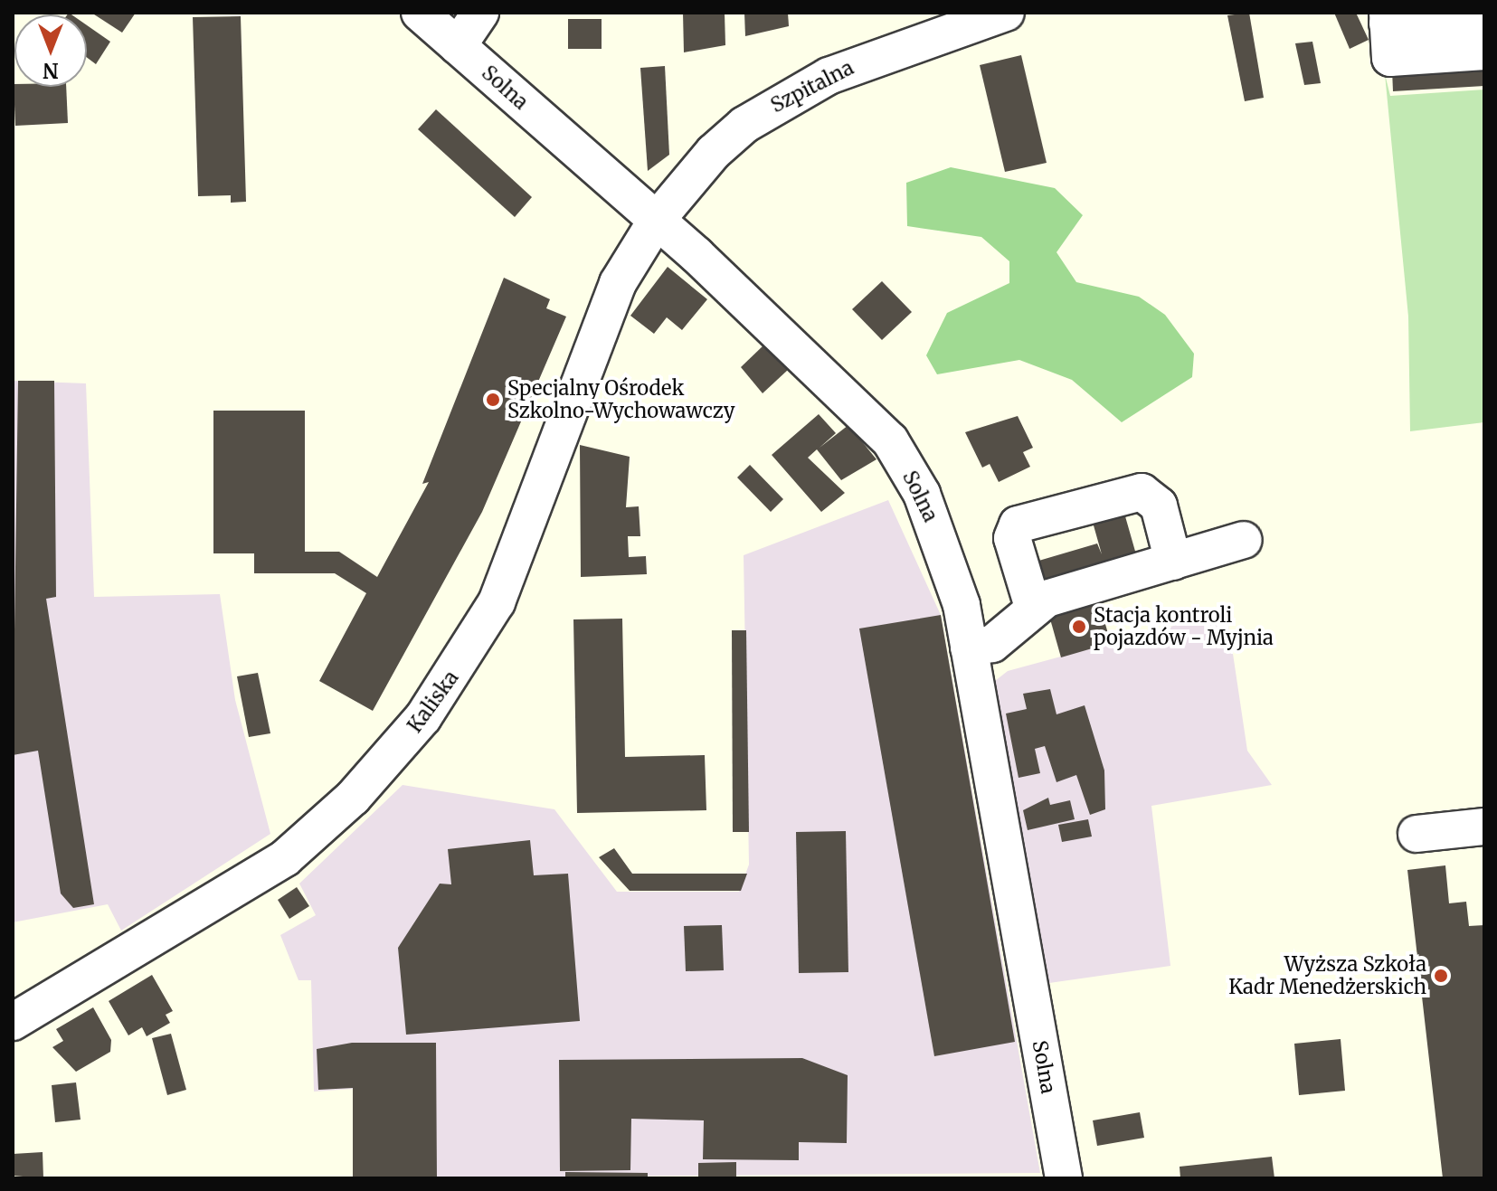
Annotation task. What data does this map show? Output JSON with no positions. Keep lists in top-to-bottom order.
{
  "streets": {
    "street": ["Szpitalna", "Solna", "Kaliska"]
  },
  "crossings": [
    ["Szpitalna", "Solna"],
    ["Szpitalna", "Kaliska"],
    ["Solna", "Kaliska"]
  ],
  "places": ["Specjalny Ośrodek Szkolno-Wychowawczy", "Stacja kontroli pojazdów - Myjnia", "Wyższa Szkoła Kadr Menedżerskich"],
  "north": "bottom"
}
